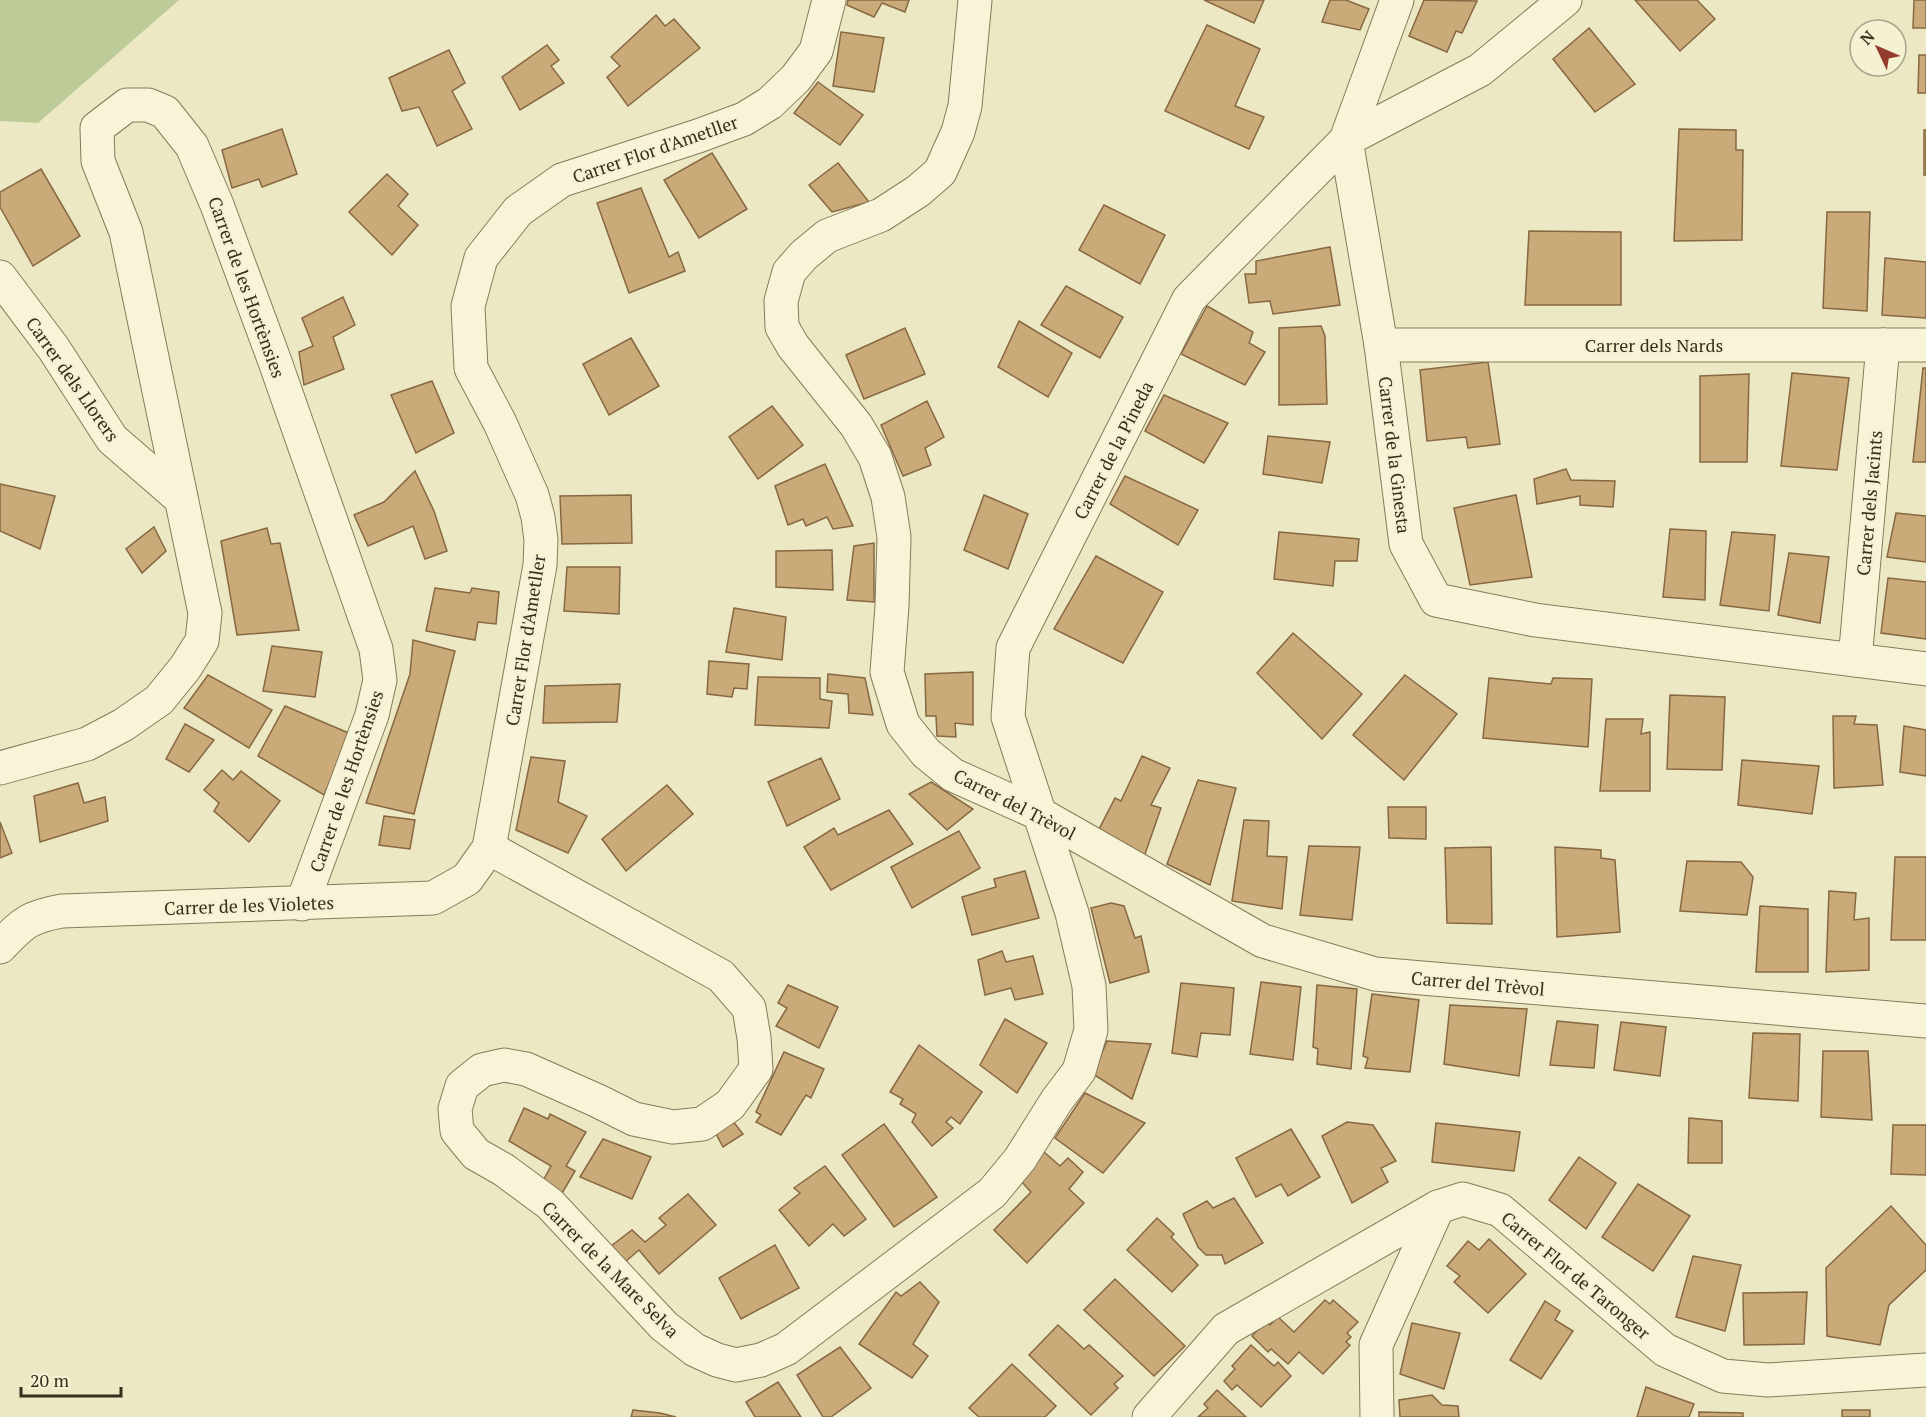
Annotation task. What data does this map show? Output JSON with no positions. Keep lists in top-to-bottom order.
{
  "streets": {
    "street": [
      "Carrer Flor d'Ametller",
      "Carrer de les Hortènsies",
      "Carrer dels Nards",
      "Carrer dels Llorers",
      "Carrer de la Pineda",
      "Carrer de la Ginesta",
      "Carrer dels Jacints",
      "Carrer del Trèvol",
      "Carrer de les Violetes",
      "Carrer de la Mare Selva",
      "Carrer Flor de Taronger"
    ]
  },
  "crossings": [
    ["Carrer Flor d'Ametller", "Carrer de les Violetes"],
    ["Carrer Flor d'Ametller", "Carrer de la Mare Selva"],
    ["Carrer de les Hortènsies", "Carrer dels Llorers"],
    ["Carrer de les Hortènsies", "Carrer de les Violetes"],
    ["Carrer dels Nards", "Carrer de la Ginesta"],
    ["Carrer dels Nards", "Carrer dels Jacints"],
    ["Carrer de la Pineda", "Carrer de la Ginesta"],
    ["Carrer de la Pineda", "Carrer del Trèvol"],
    ["Carrer de la Pineda", "Carrer de la Mare Selva"],
    ["Carrer de la Ginesta", "Carrer dels Jacints"],
    ["Carrer del Trèvol", "Carrer de la Mare Selva"],
    ["Carrer de les Violetes", "Carrer de la Mare Selva"]
  ],
  "scale_bar": "20 m",
  "north": "top left"
}
